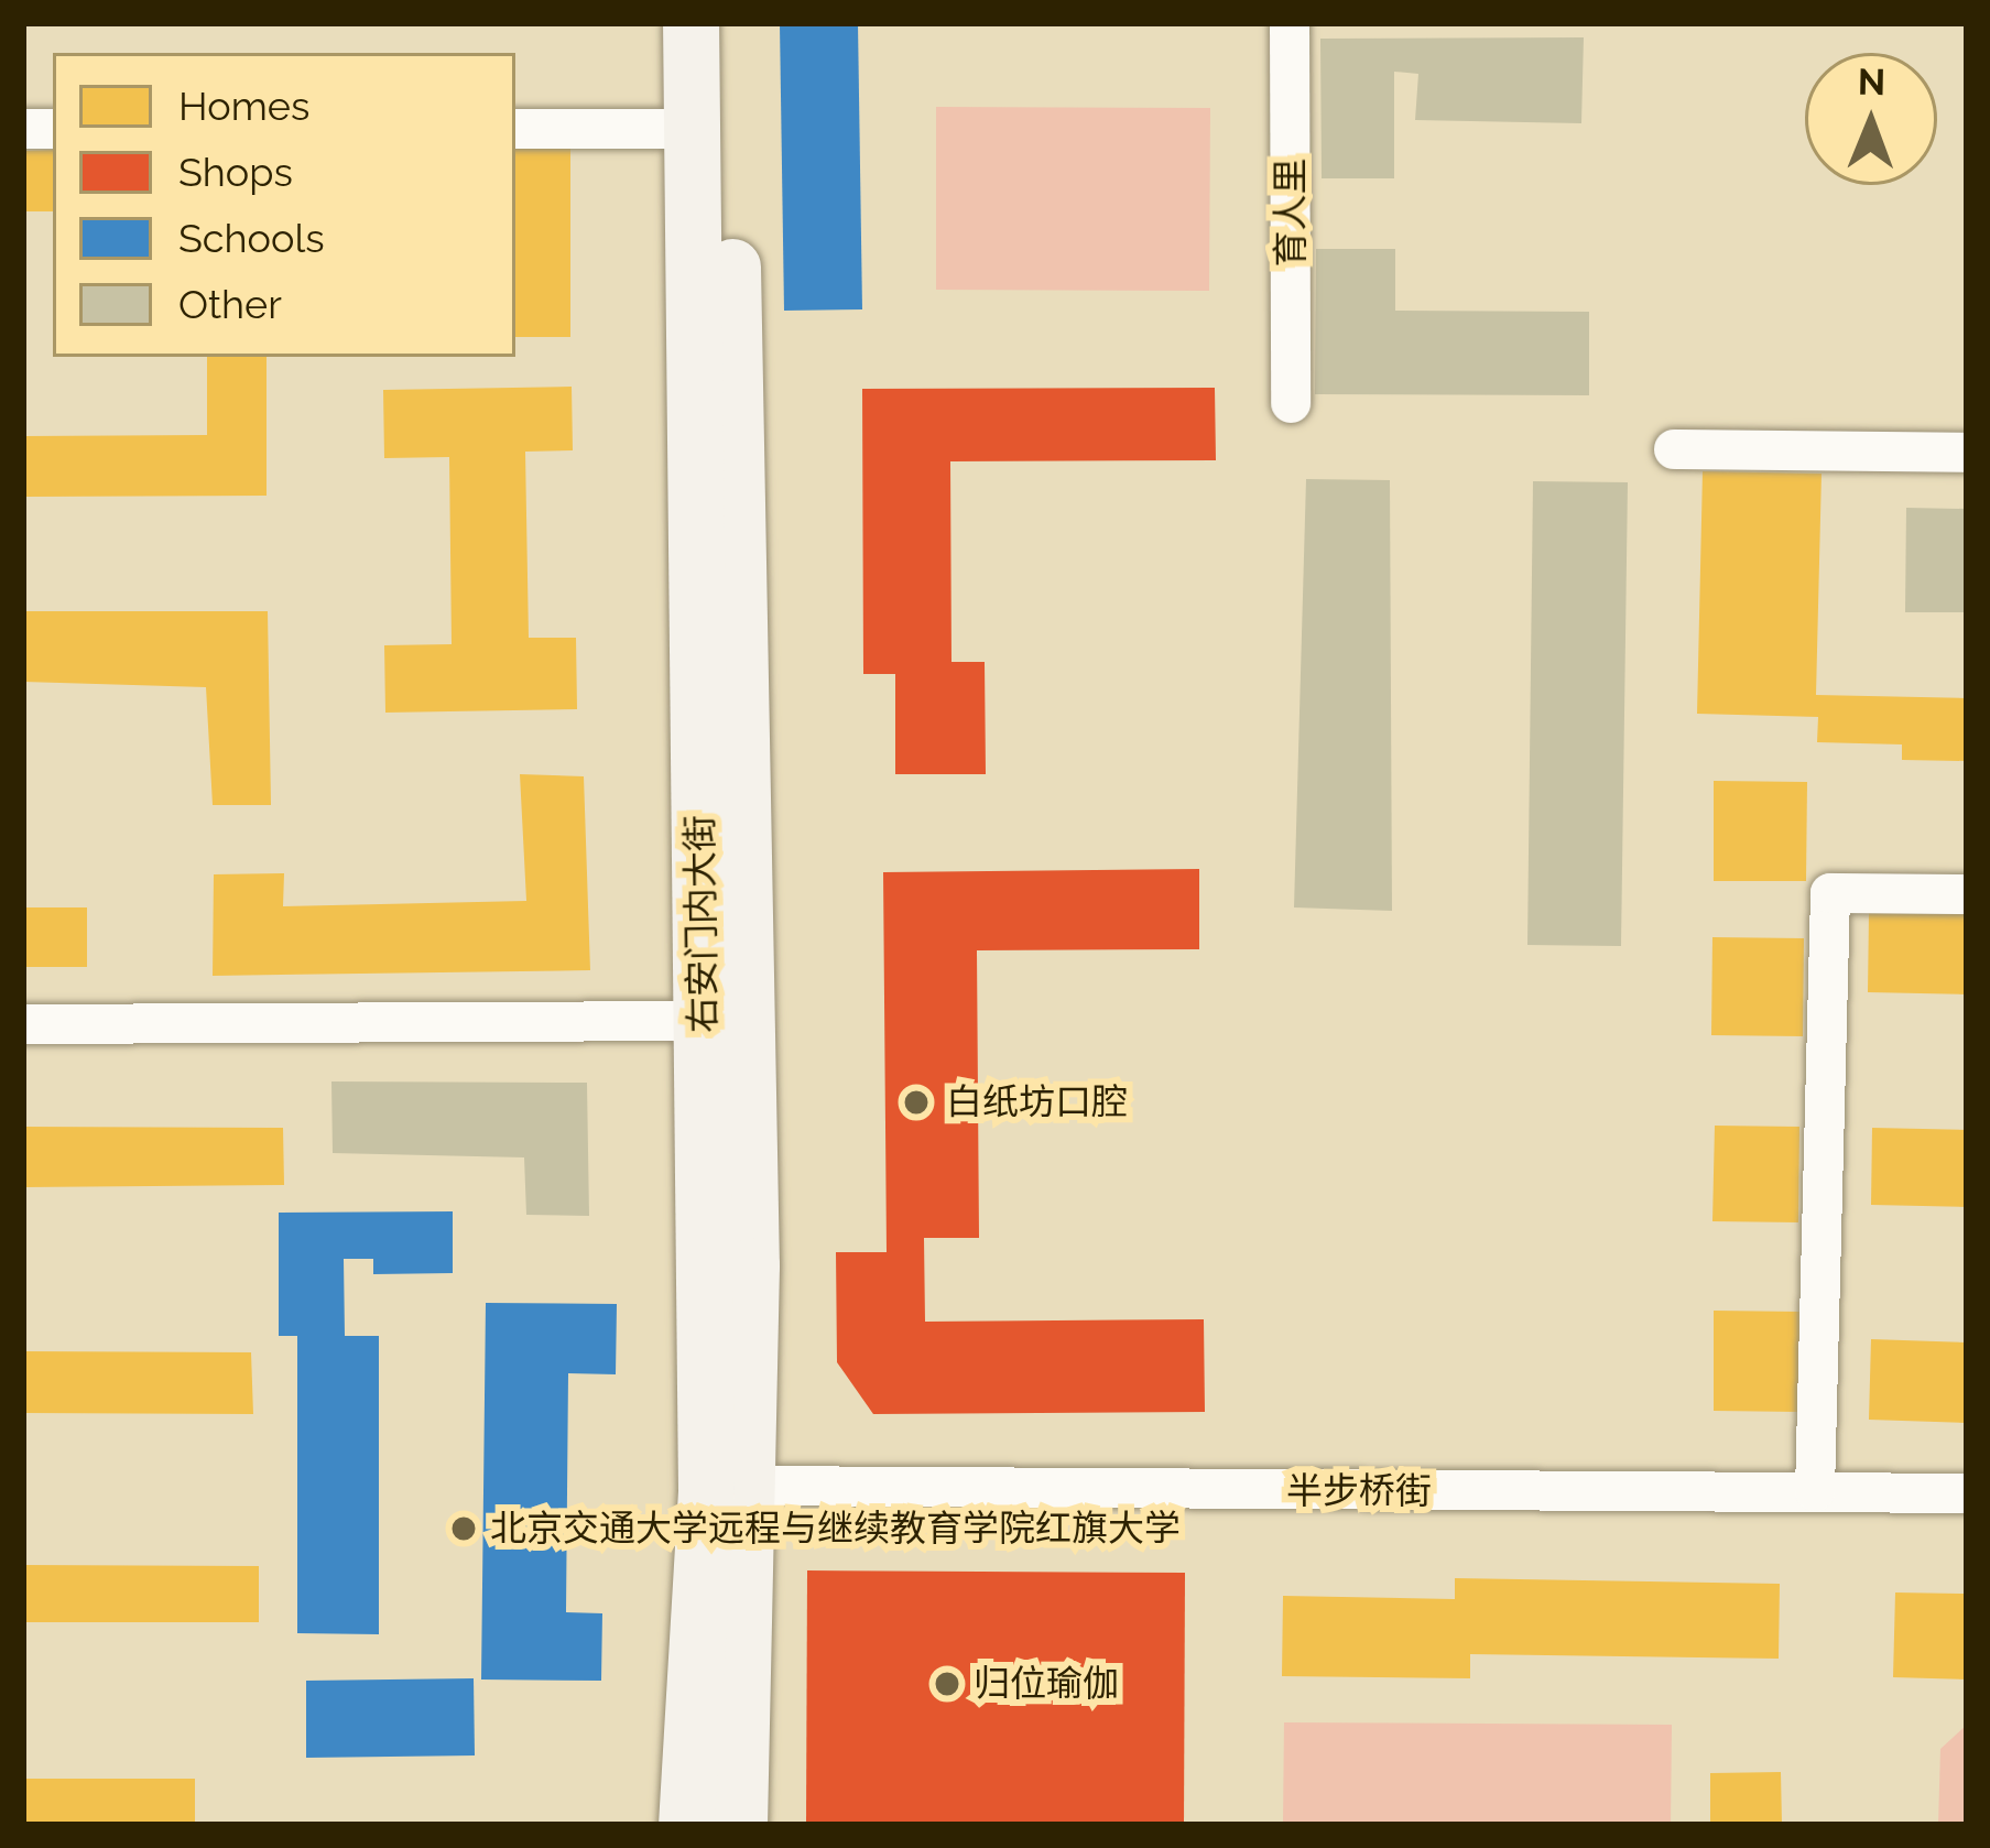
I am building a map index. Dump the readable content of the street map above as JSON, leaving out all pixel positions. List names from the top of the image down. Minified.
{"streets":{"main road":["右安门内大街"],"street":["育人里","半步桥街"]},"crossings":[["右安门内大街","半步桥街"]],"places":["白纸坊口腔","北京交通大学远程与继续教育学院红旗大学","归位瑜伽"],"legend":["Homes","Shops","Schools","Other"],"north":"top"}
